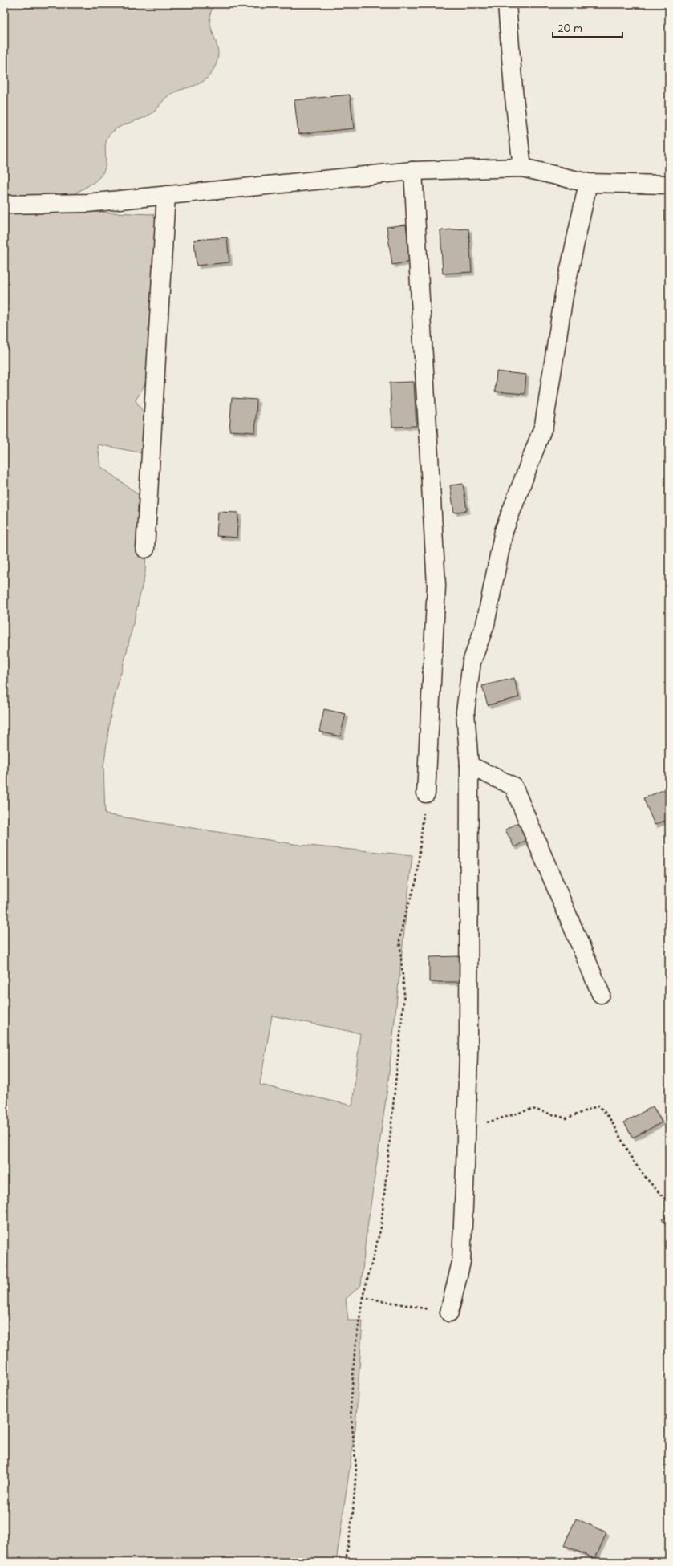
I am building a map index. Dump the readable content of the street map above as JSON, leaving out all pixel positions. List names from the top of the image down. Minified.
{"scale_bar":"20 m"}
